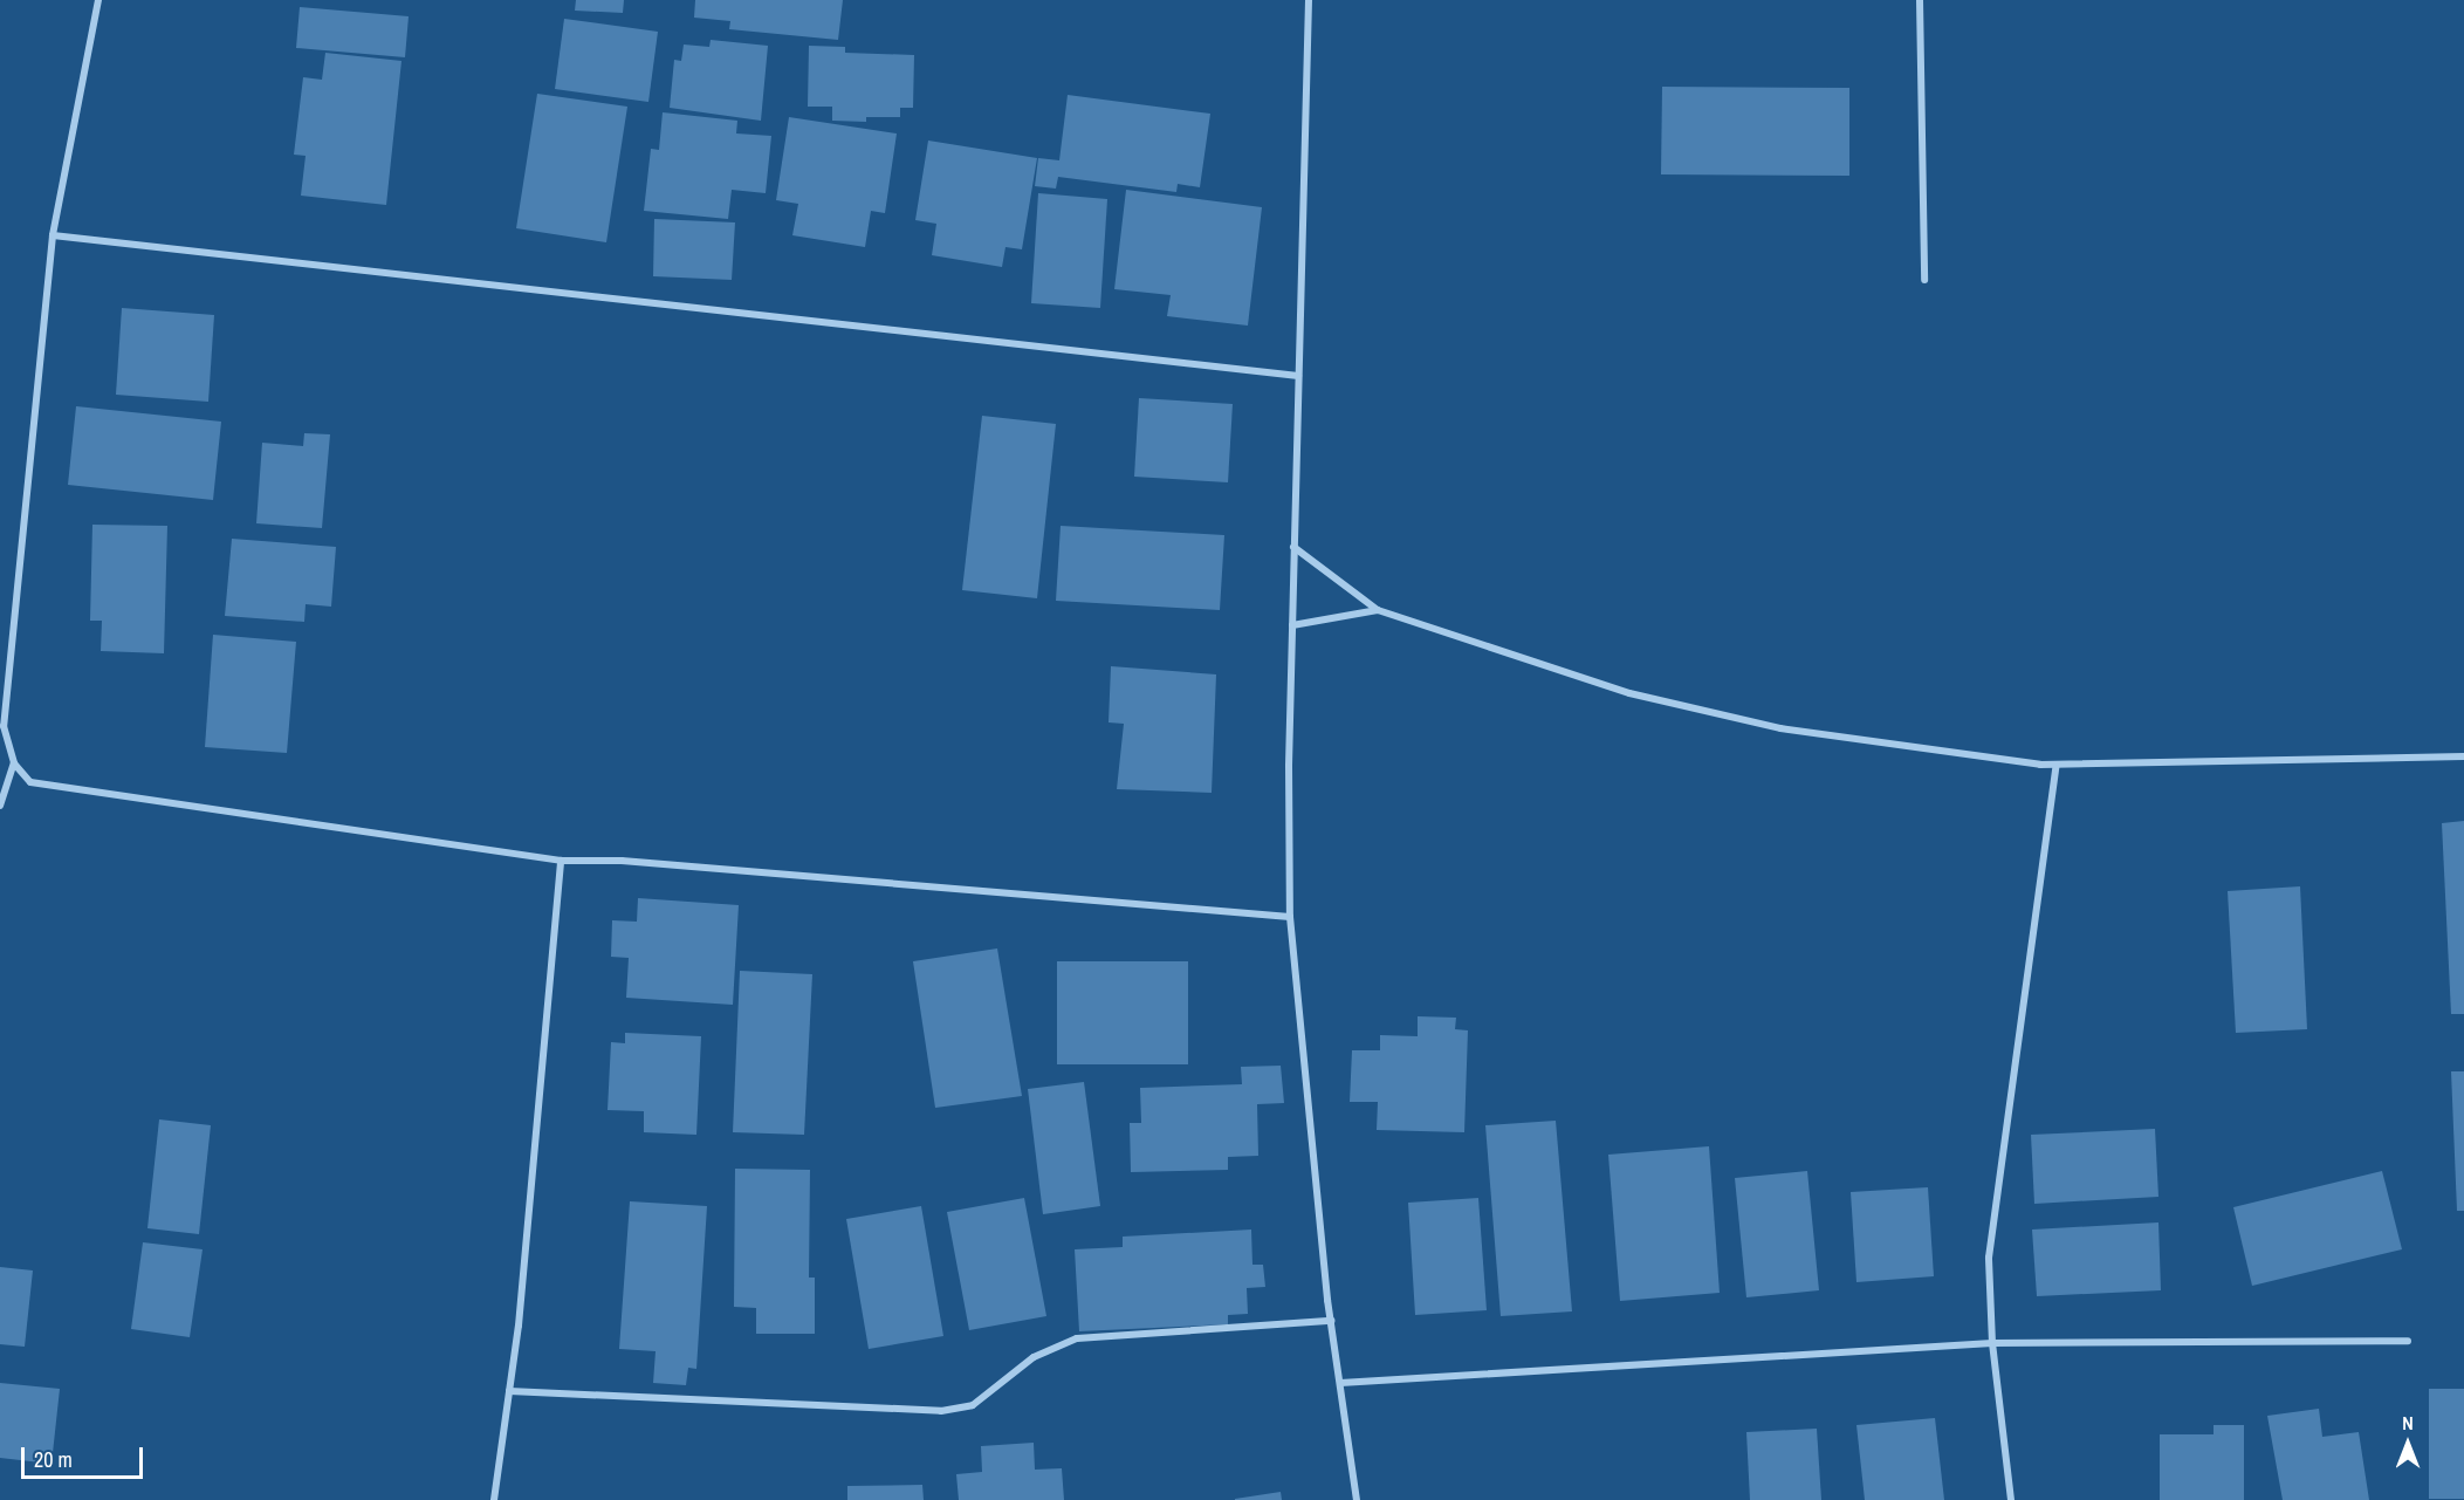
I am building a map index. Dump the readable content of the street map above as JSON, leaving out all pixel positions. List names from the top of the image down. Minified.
{"scale_bar":"20 m","north":"top"}
